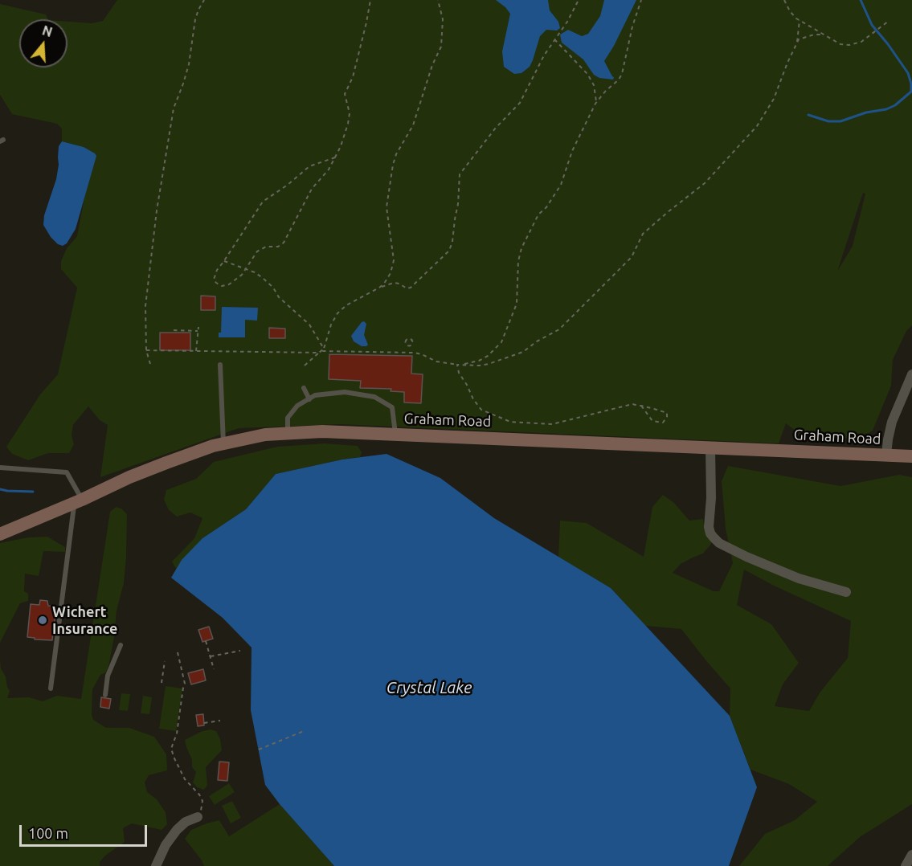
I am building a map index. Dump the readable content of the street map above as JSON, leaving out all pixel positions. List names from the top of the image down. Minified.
{"streets":{"main road":["Graham Road"]},"water":["Crystal Lake"],"places":["Wichert Insurance"],"scale_bar":"100 m","north":"top"}
